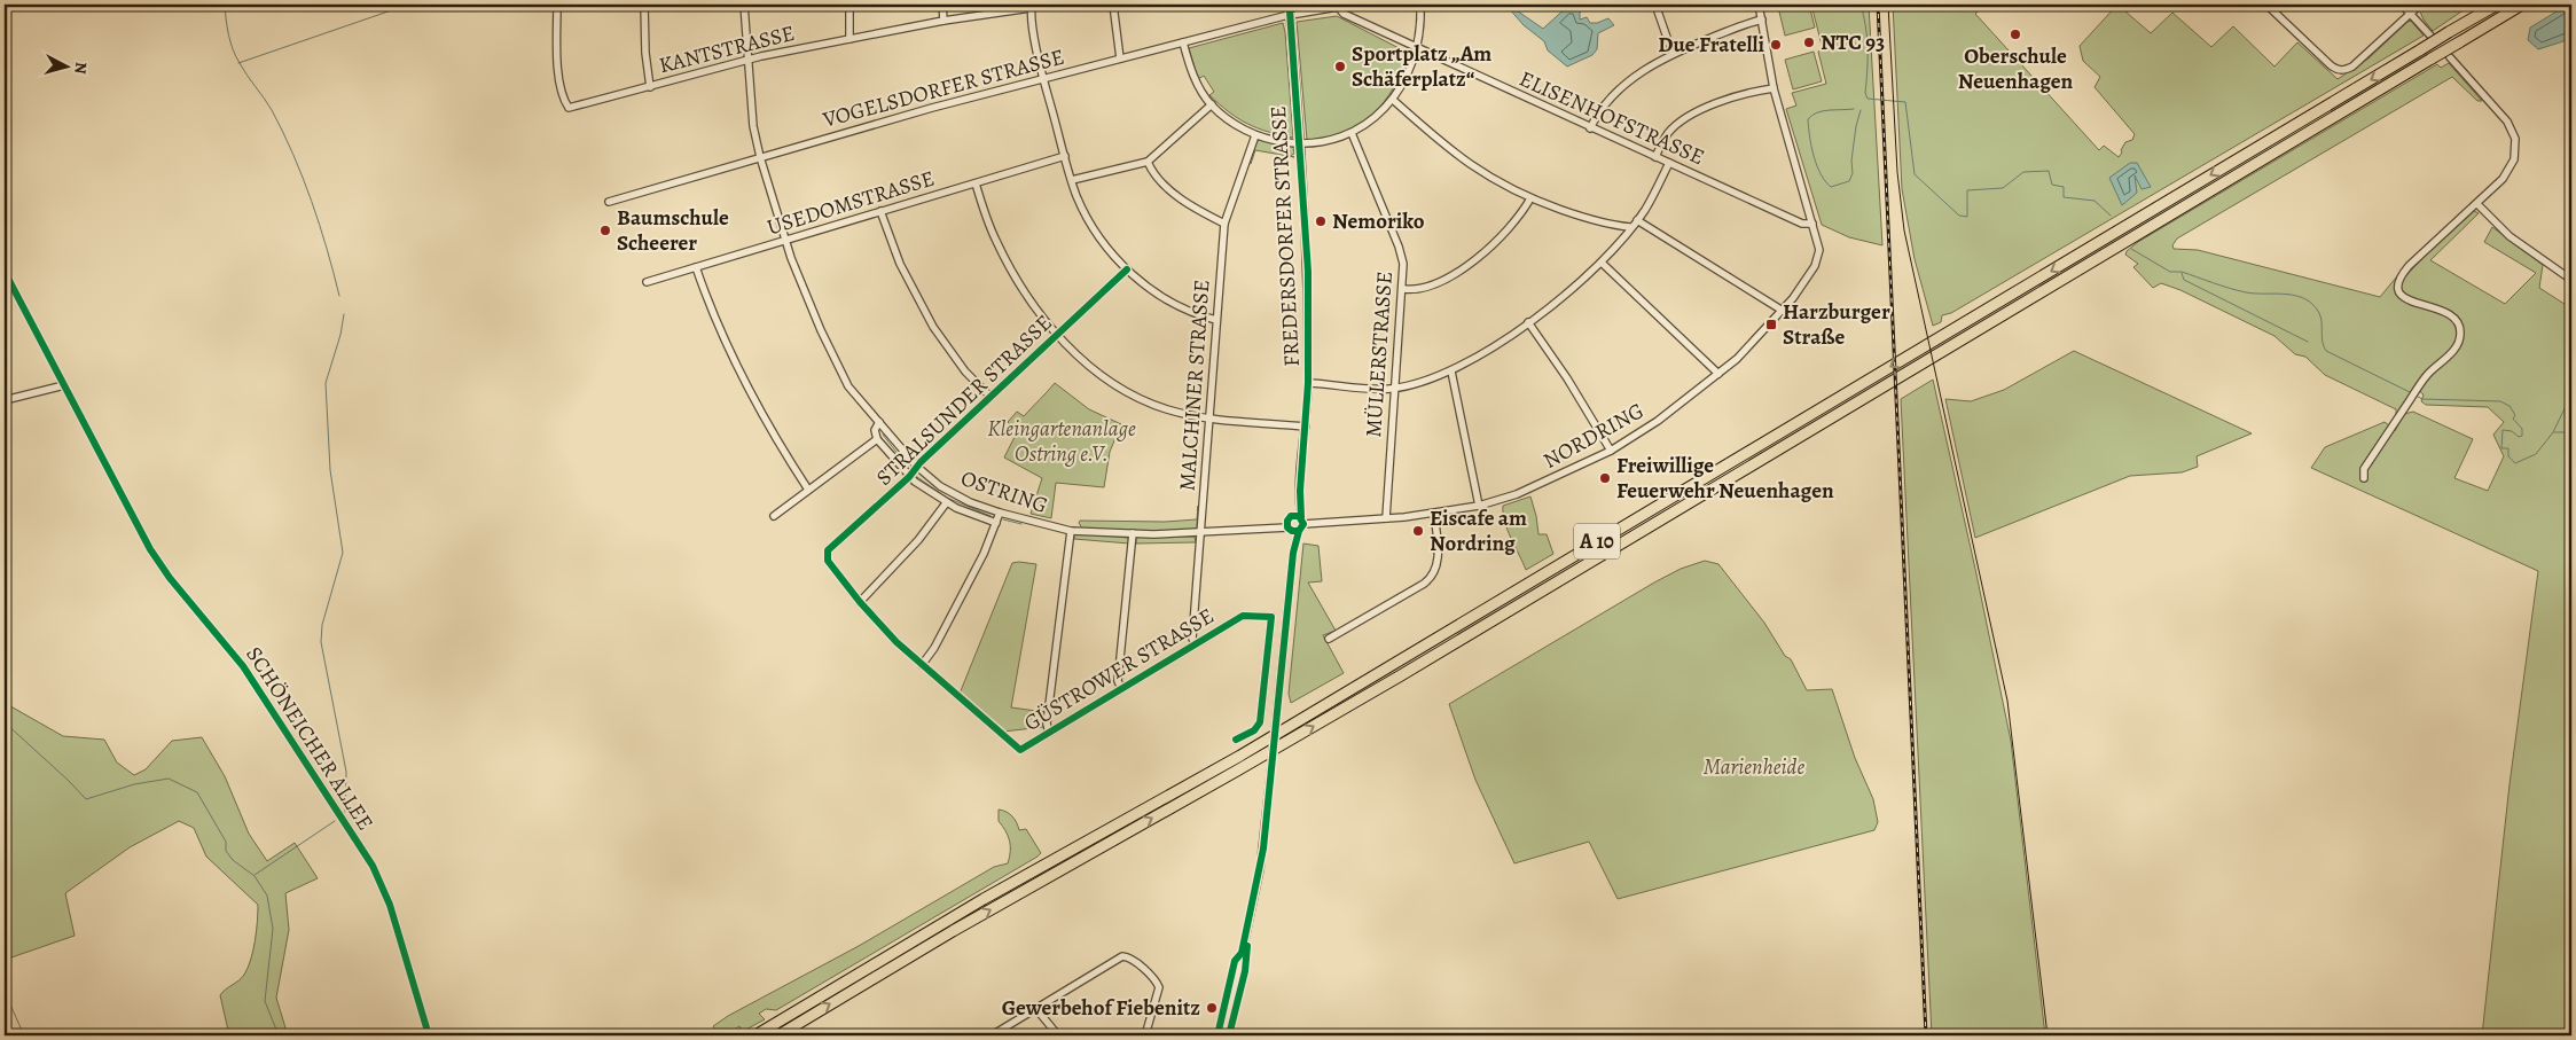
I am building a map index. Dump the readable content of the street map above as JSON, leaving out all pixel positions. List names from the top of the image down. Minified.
{"streets":{"highway":["A 10"],"street":["KANTSTRASSE","VOGELSDORFER STRASSE","ELISENHOFSTRASSE","USEDOMSTRASSE","FREDERSDORFER STRASSE","MÜLLERSTRASSE","MALCHINER STRASSE","STRALSUNDER STRASSE","NORDRING","OSTRING","GÜSTROWER STRASSE","SCHÖNEICHER ALLEE"]},"crossings":[["KANTSTRASSE","OSTRING"],["VOGELSDORFER STRASSE","ELISENHOFSTRASSE"],["VOGELSDORFER STRASSE","FREDERSDORFER STRASSE"],["VOGELSDORFER STRASSE","OSTRING"],["ELISENHOFSTRASSE","NORDRING"],["USEDOMSTRASSE","OSTRING"],["FREDERSDORFER STRASSE","NORDRING"],["FREDERSDORFER STRASSE","OSTRING"],["MÜLLERSTRASSE","NORDRING"],["MALCHINER STRASSE","OSTRING"],["MALCHINER STRASSE","GÜSTROWER STRASSE"],["STRALSUNDER STRASSE","OSTRING"],["STRALSUNDER STRASSE","GÜSTROWER STRASSE"]],"parks":["Kleingartenanlage Ostring e.V.","Marienheide"],"places":{"other":["Oberschule Neuenhagen","NTC 93","Due Fratelli","Sportplatz „Am Schäferplatz“","Nemoriko","Baumschule Scheerer","Freiwillige Feuerwehr Neuenhagen","Eiscafe am Nordring","Gewerbehof Fiebenitz"],"transit":["Harzburger Straße"]},"north":"right"}
